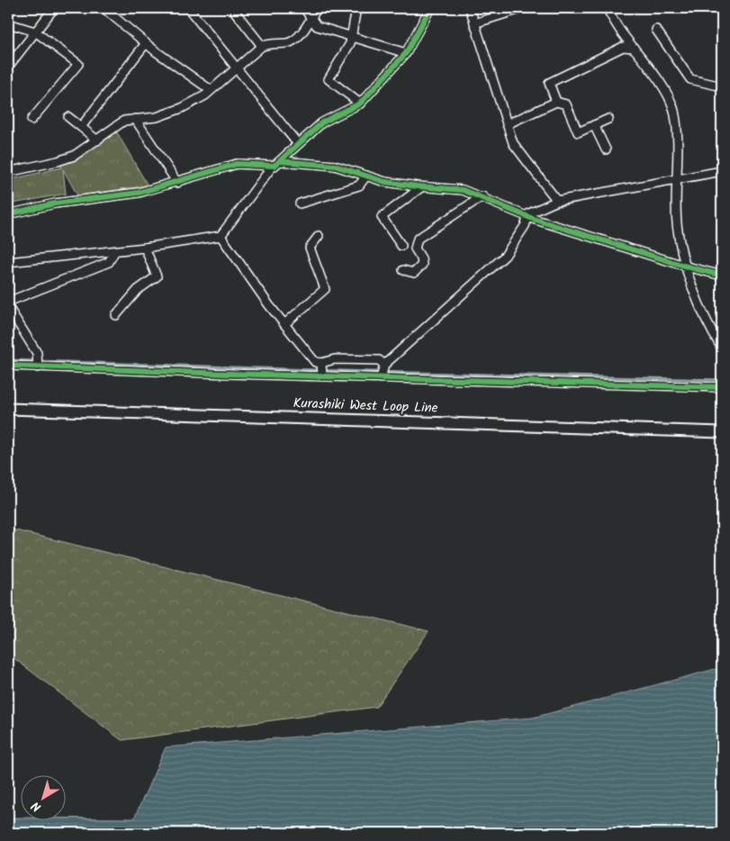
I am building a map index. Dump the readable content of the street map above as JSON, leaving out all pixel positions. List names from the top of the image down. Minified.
{"streets":{"main road":["Kurashiki West Loop Line"]},"north":"bottom left"}
